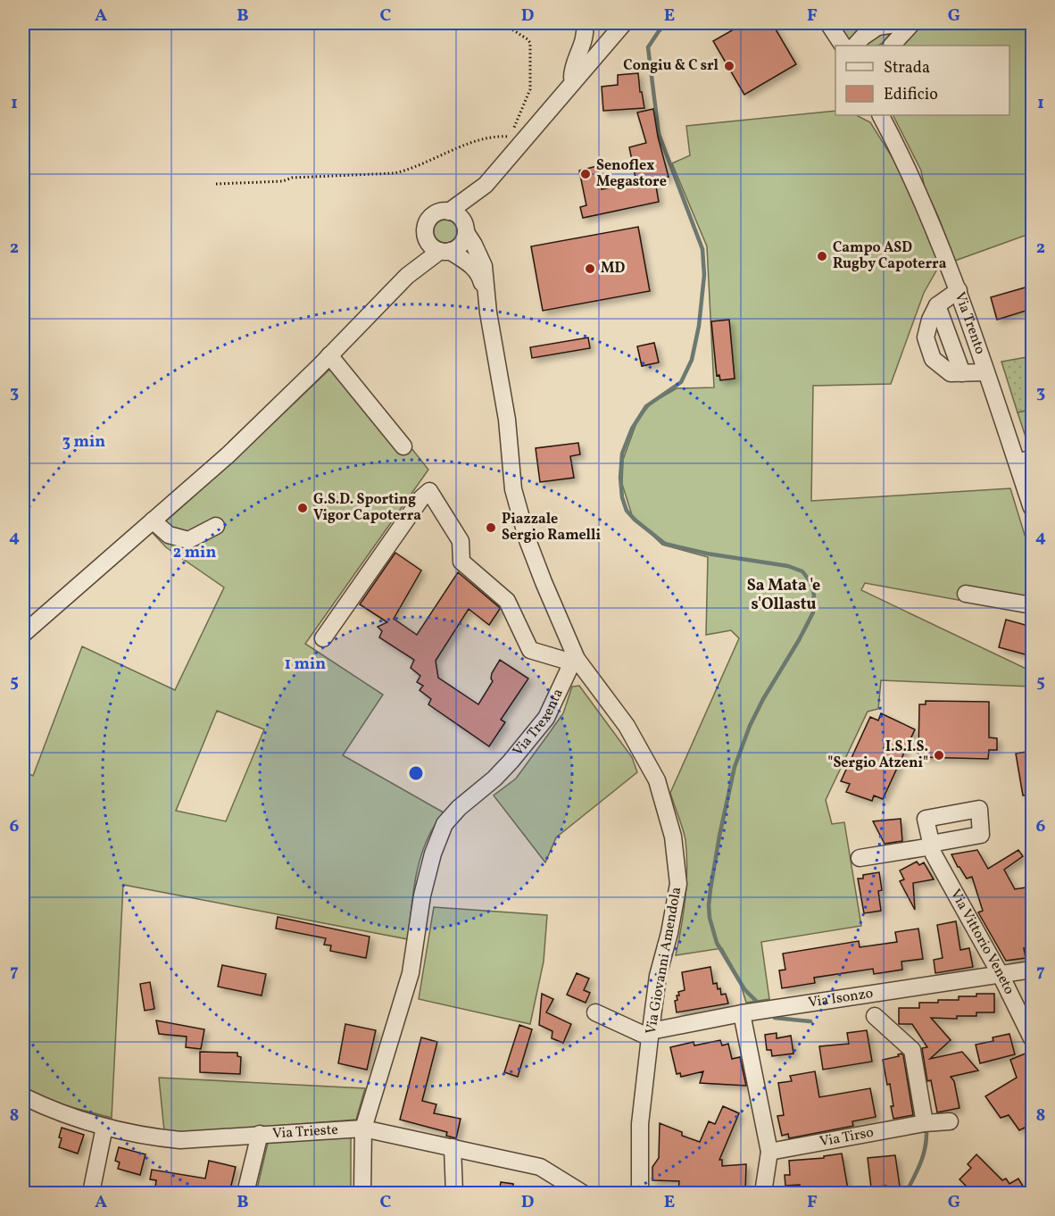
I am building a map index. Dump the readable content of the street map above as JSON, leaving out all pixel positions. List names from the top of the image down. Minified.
{"streets":{"street":["Via Trento","Via Trexenta","Via Vittorio Veneto","Via Giovanni Amendola","Via Isonzo","Via Trieste","Via Tirso"]},"crossings":[["Via Trexenta","Via Giovanni Amendola"],["Via Trexenta","Via Trieste"],["Via Vittorio Veneto","Via Isonzo"],["Via Giovanni Amendola","Via Isonzo"]],"districts":["Sa Mata 'e s'Ollastu"],"places":["Congiu & C srl","Senoflex Megastore","Campo ASD Rugby Capoterra","MD","G.S.D. Sporting Vigor Capoterra","Piazzale Sergio Ramelli","I.S.I.S. \"Sergio Atzeni\""],"legend":["Strada","Edificio"],"grid":{"columns":["A","B","C","D","E","F","G"],"rows":["1","2","3","4","5","6","7","8"]},"rings":["3 min","2 min","1 min"]}
